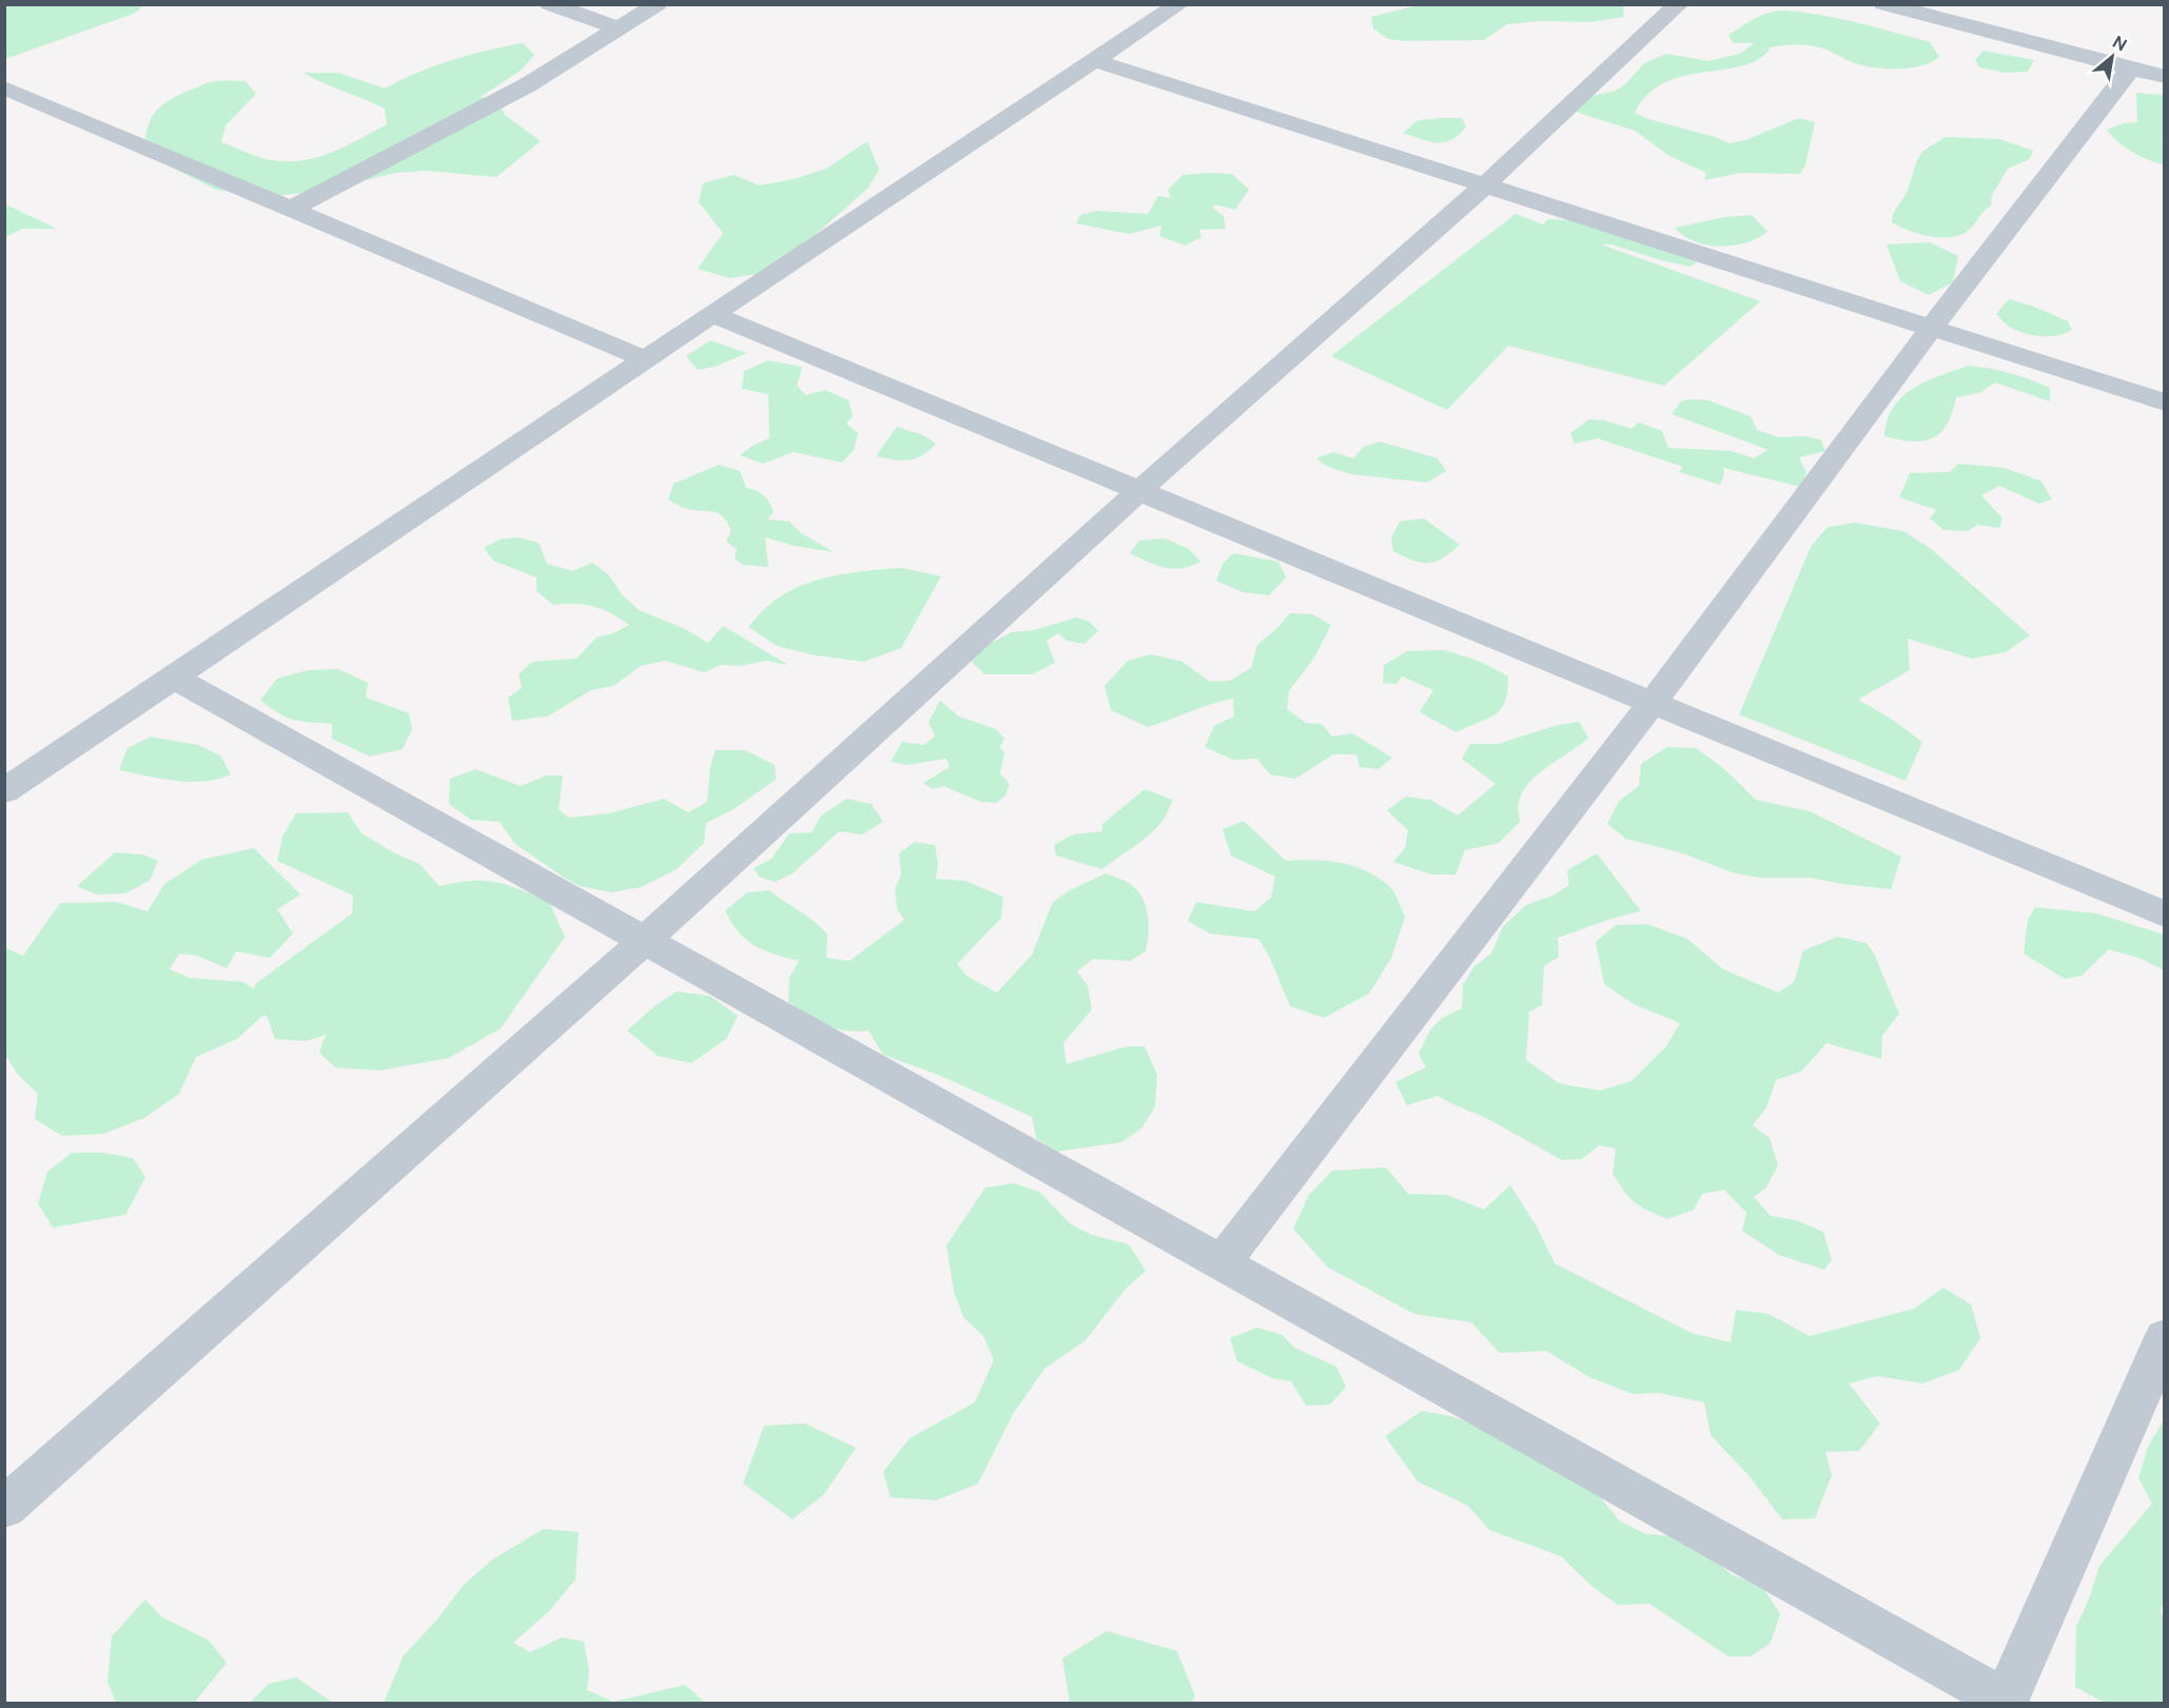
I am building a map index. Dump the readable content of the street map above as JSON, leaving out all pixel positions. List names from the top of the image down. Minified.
{"north":"top right"}
